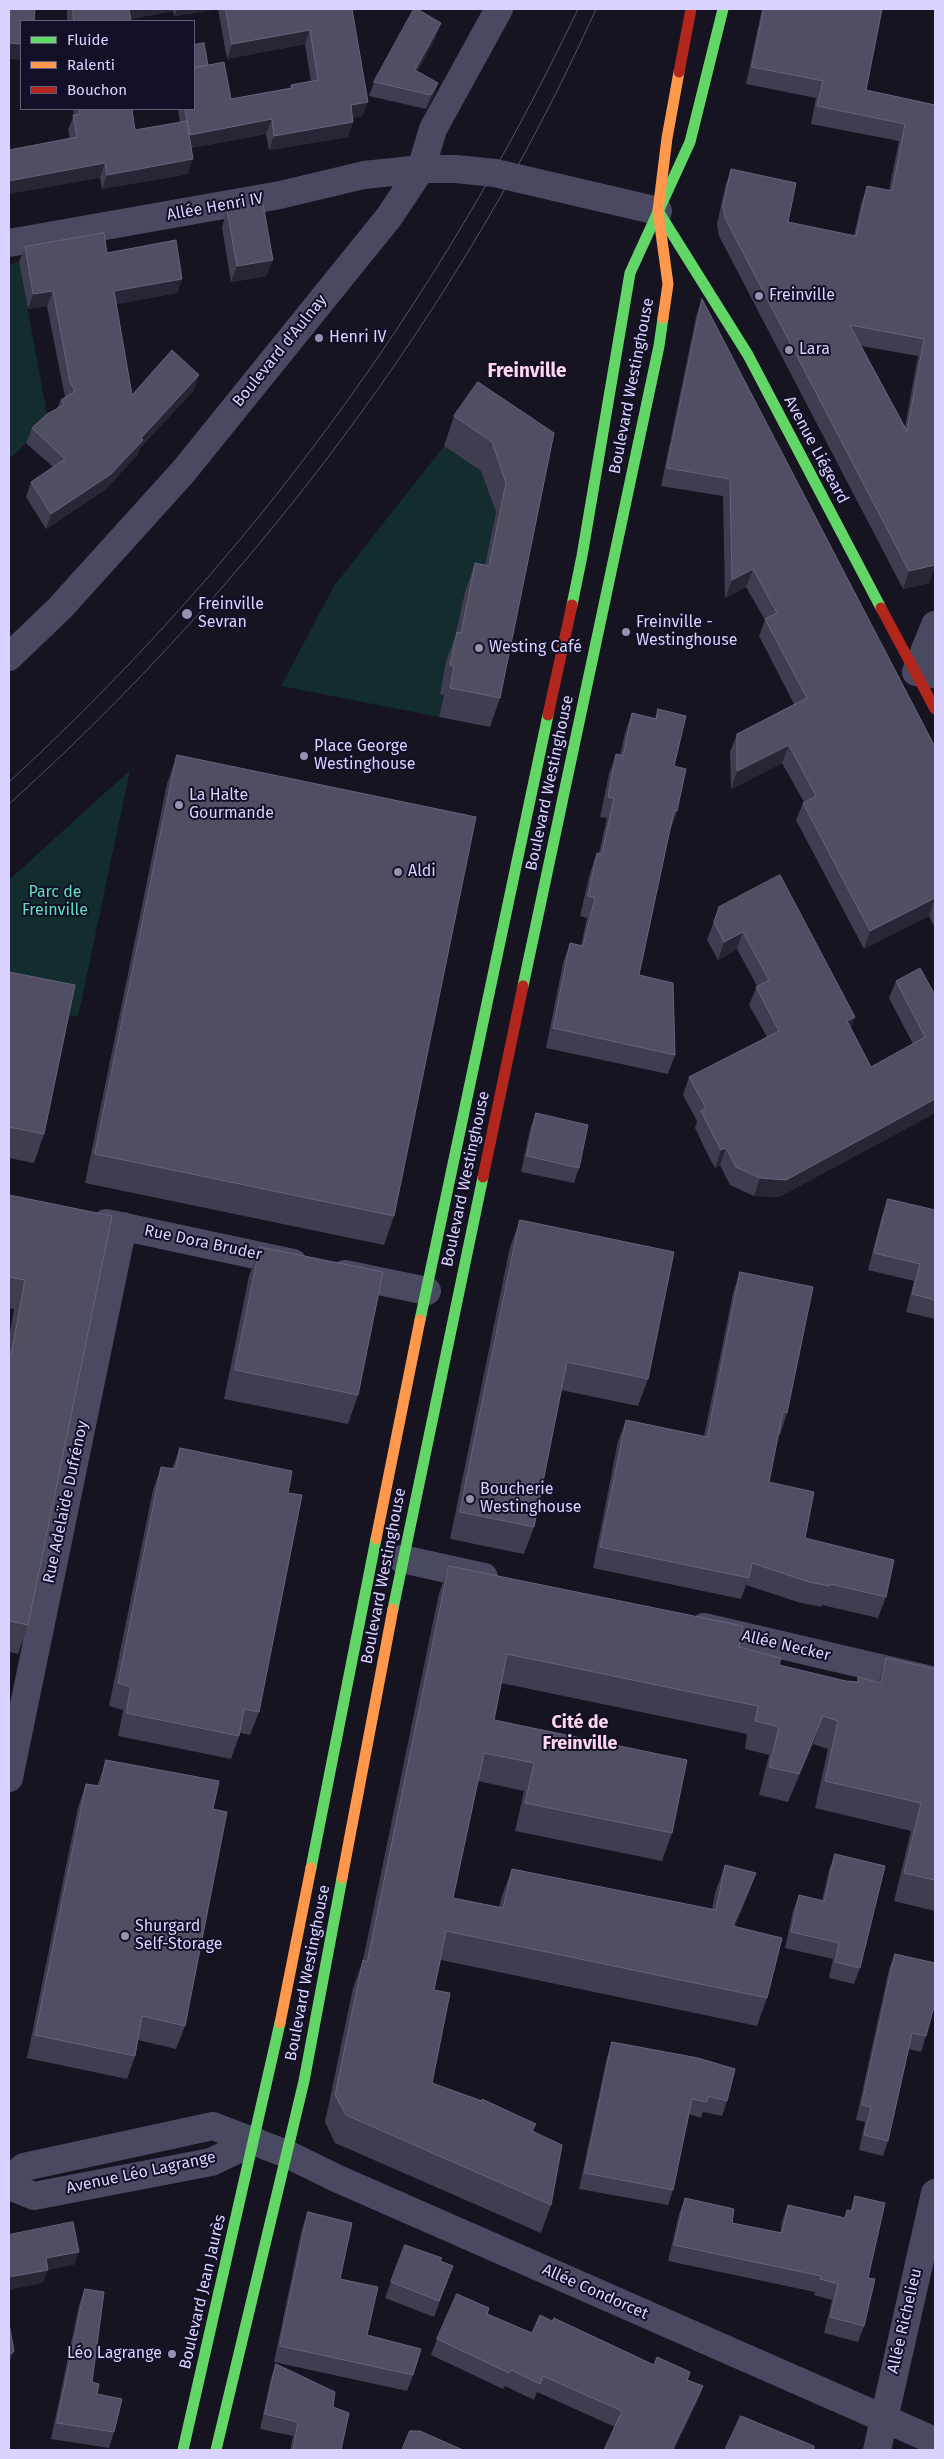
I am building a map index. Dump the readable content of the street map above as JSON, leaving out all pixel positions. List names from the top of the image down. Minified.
{"streets":{"main road":["Boulevard Westinghouse","Avenue Liégeard","Boulevard Jean Jaurès"],"street":["Allée Henri IV","Boulevard d'Aulnay","Rue Dora Bruder","Rue Adelaïde Dufrénoy","Allée Necker","Avenue Léo Lagrange","Allée Condorcet","Allée Richelieu"]},"crossings":[["Allée Henri IV","Boulevard d'Aulnay"],["Allée Henri IV","Boulevard Westinghouse"],["Allée Henri IV","Avenue Liégeard"],["Boulevard Westinghouse","Avenue Liégeard"],["Boulevard Westinghouse","Rue Dora Bruder"],["Boulevard Westinghouse","Avenue Léo Lagrange"],["Boulevard Westinghouse","Boulevard Jean Jaurès"],["Boulevard Westinghouse","Allée Condorcet"],["Rue Dora Bruder","Rue Adelaïde Dufrénoy"],["Avenue Léo Lagrange","Boulevard Jean Jaurès"],["Avenue Léo Lagrange","Allée Condorcet"],["Boulevard Jean Jaurès","Allée Condorcet"],["Allée Condorcet","Allée Richelieu"]],"districts":["Freinville","Cité de Freinville"],"parks":["Parc de Freinville"],"places":["Freinville","Henri IV","Lara","Freinville Sevran","Freinville - Westinghouse","Westing Café","Place George Westinghouse","La Halte Gourmande","Aldi","Boucherie Westinghouse","Shurgard Self-Storage","Léo Lagrange"],"legend":["Fluide","Ralenti","Bouchon"]}
